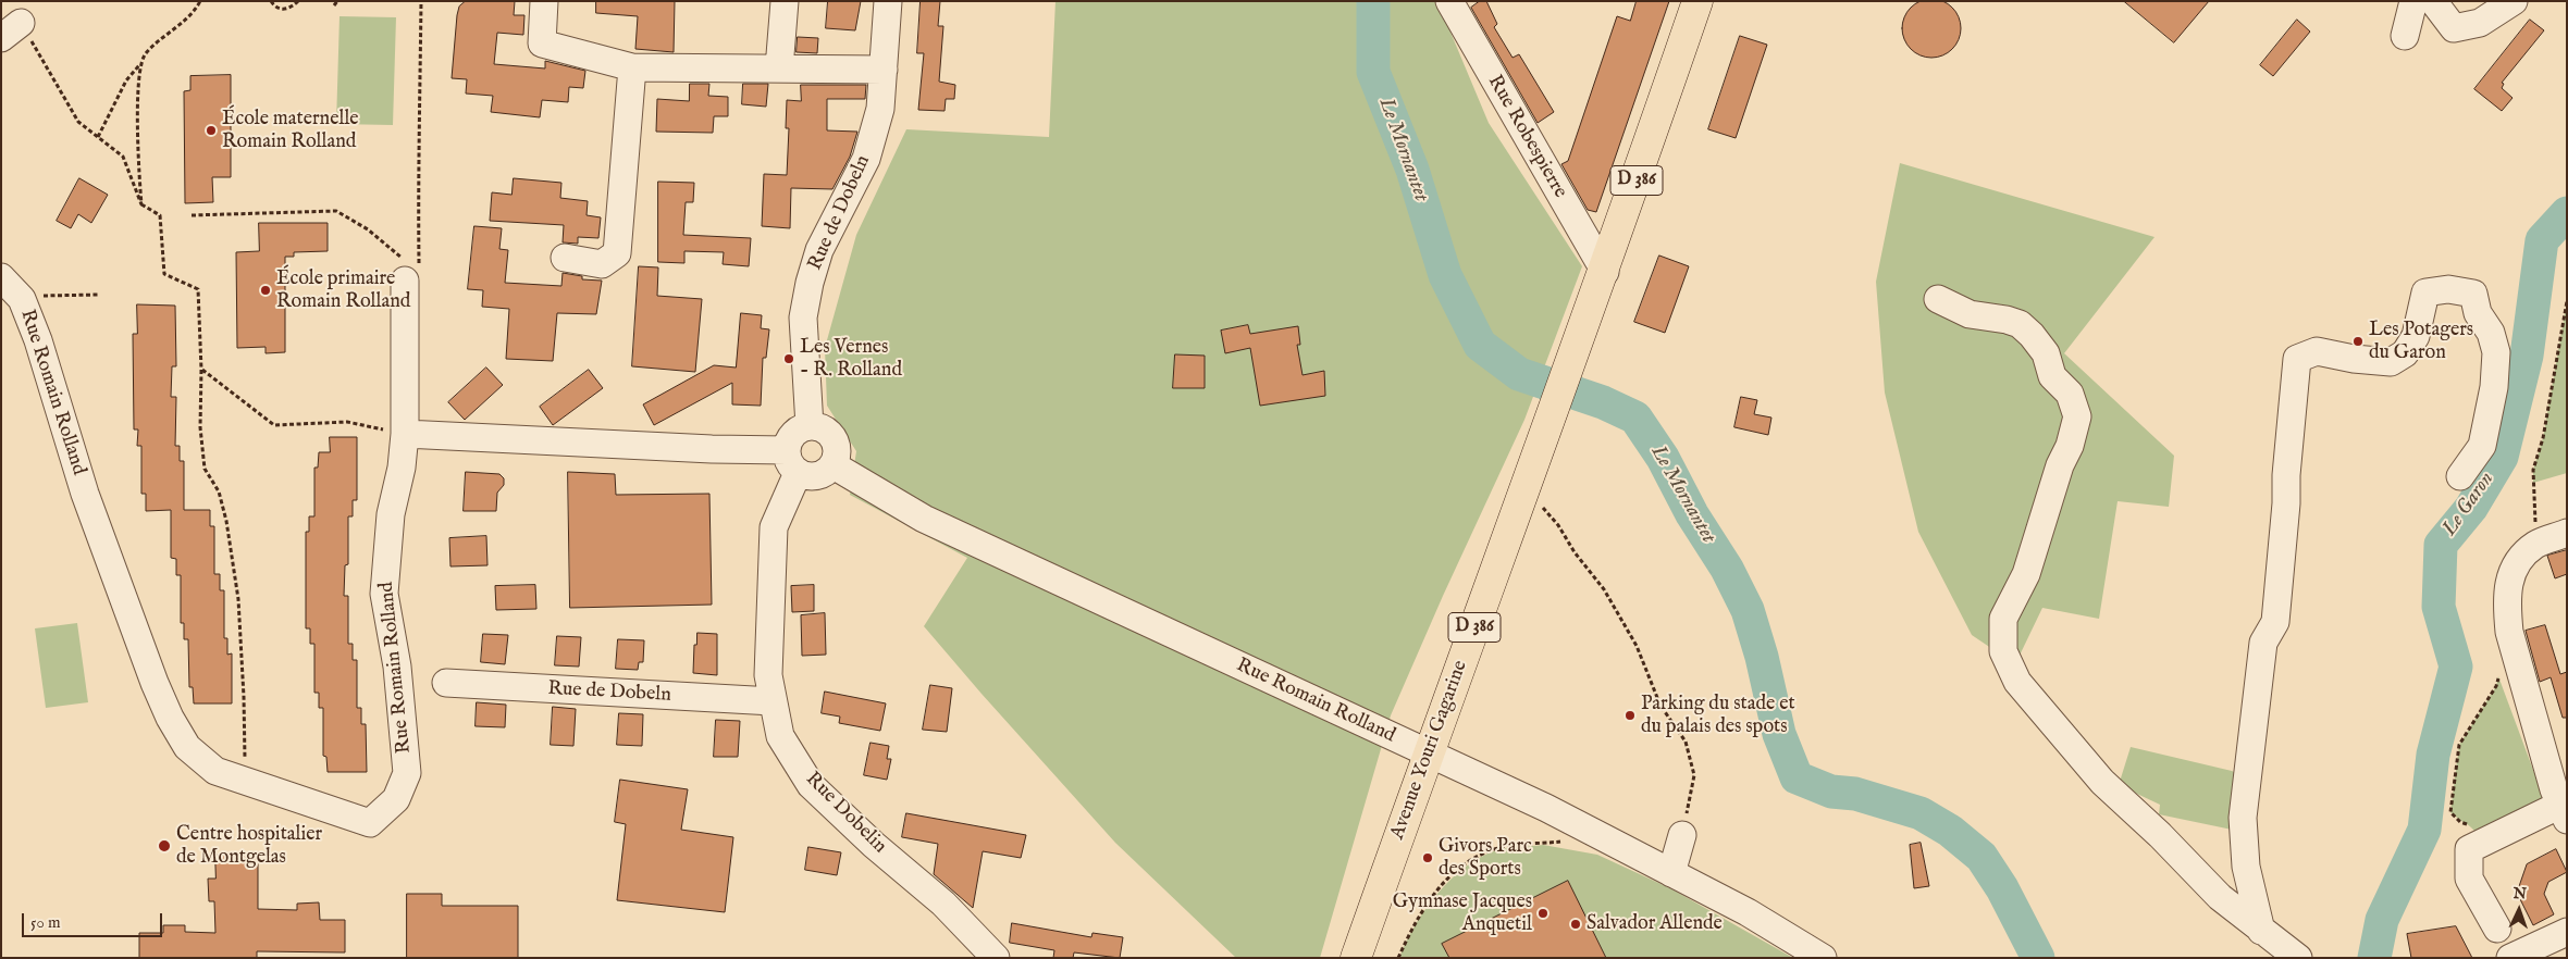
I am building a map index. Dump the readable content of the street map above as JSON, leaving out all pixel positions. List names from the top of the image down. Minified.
{"streets":{"main road":["D 386","Avenue Youri Gagarine"],"street":["Rue Robespierre","Rue de Dobeln","Rue Romain Rolland","Rue Dobelin"]},"crossings":[["Rue Robespierre","D 386"],["Rue Robespierre","Avenue Youri Gagarine"],["D 386","Avenue Youri Gagarine"],["Rue de Dobeln","Rue Romain Rolland"],["Rue de Dobeln","Rue Dobelin"],["Rue Romain Rolland","Avenue Youri Gagarine"],["Rue Romain Rolland","Rue Dobelin"]],"water":["Le Mornantet","Le Garon"],"places":["École maternelle Romain Rolland","École primaire Romain Rolland","Les Potagers du Garon","Les Vernes - R. Rolland","Parking du stade et du palais des spots","Centre hospitalier de Montgelas","Givors Parc des Sports","Gymnase Jacques Anquetil","Salvador Allende"],"scale_bar":"50 m","north":"top"}
